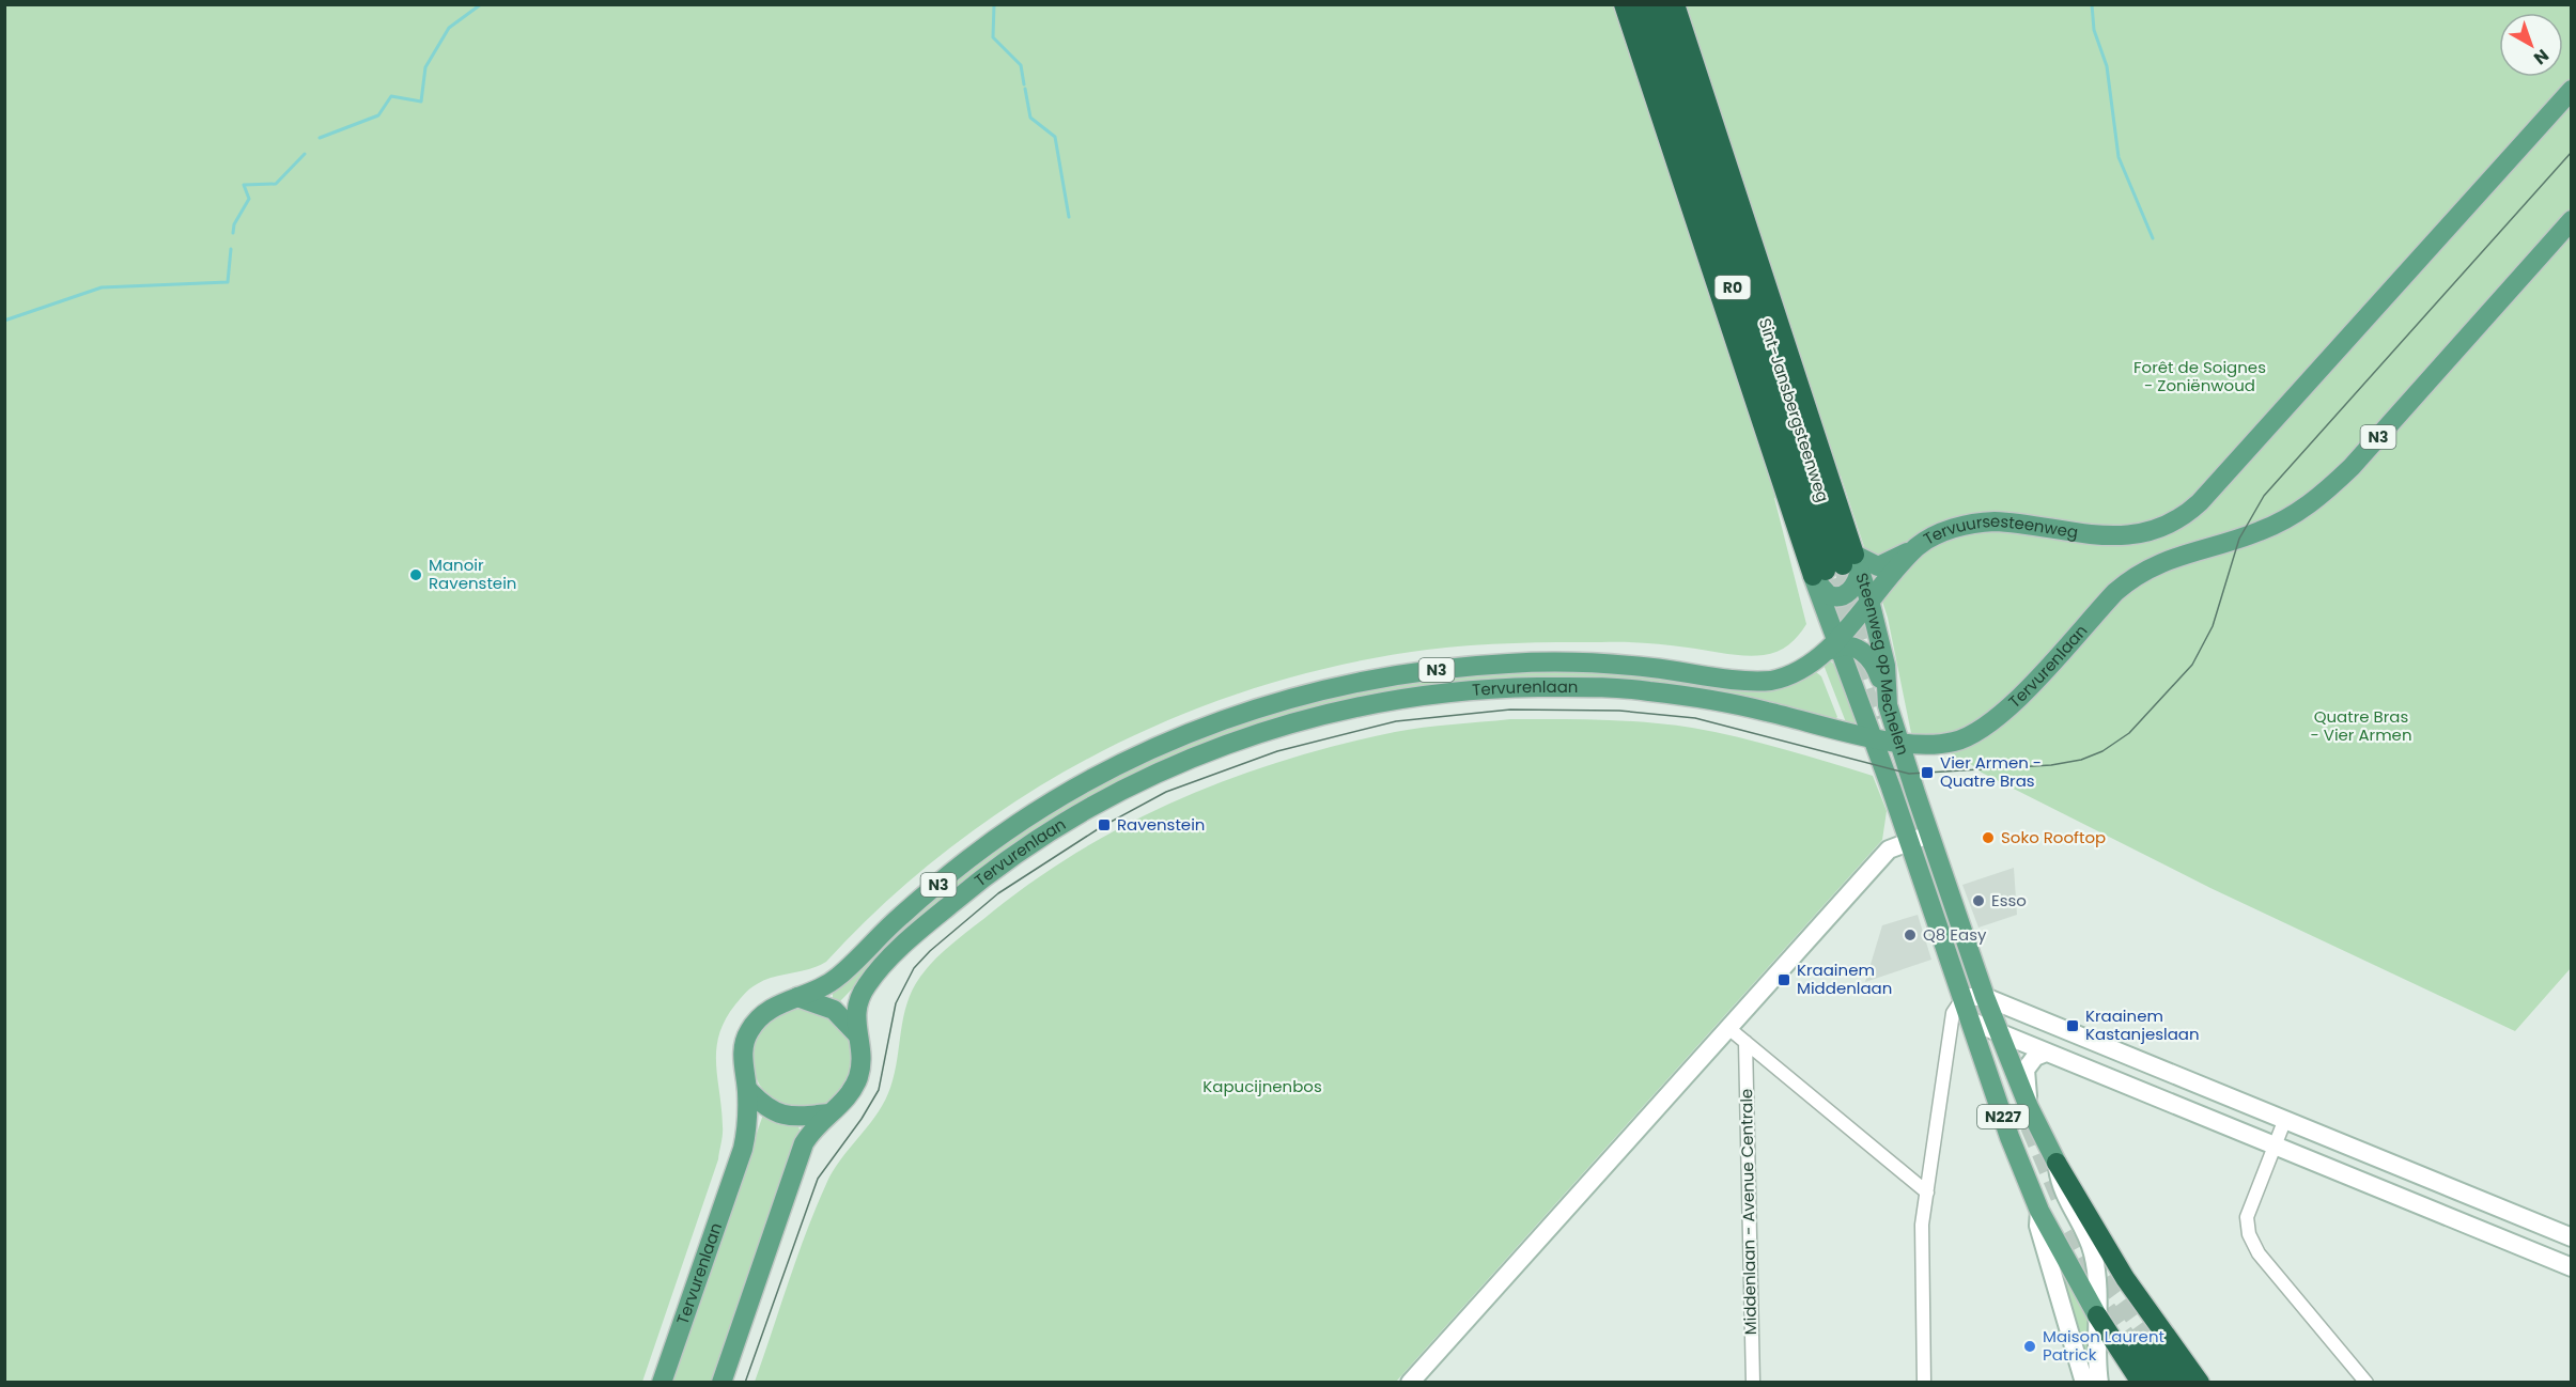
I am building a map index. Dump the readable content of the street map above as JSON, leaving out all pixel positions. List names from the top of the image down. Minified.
{"streets":{"highway":["R0","Sint-Jansbergsteenweg"],"main road":["N3","Tervuursesteenweg","Steenweg op Mechelen","Tervurenlaan","N227"],"street":["Middenlaan - Avenue Centrale"]},"crossings":[["Sint-Jansbergsteenweg","Steenweg op Mechelen"],["Tervuursesteenweg","Steenweg op Mechelen"],["Tervuursesteenweg","Tervurenlaan"],["Tervuursesteenweg","N227"],["Steenweg op Mechelen","Tervurenlaan"],["Steenweg op Mechelen","N227"],["Tervurenlaan","N227"]],"parks":["Forêt de Soignes - Zoniënwoud","Quatre Bras - Vier Armen","Kapucijnenbos"],"places":{"other":["Manoir Ravenstein","Soko Rooftop","Esso","Q8 Easy","Maison Laurent Patrick"],"transit":["Vier Armen - Quatre Bras","Ravenstein","Kraainem Middenlaan","Kraainem Kastanjeslaan"]},"north":"bottom right"}
